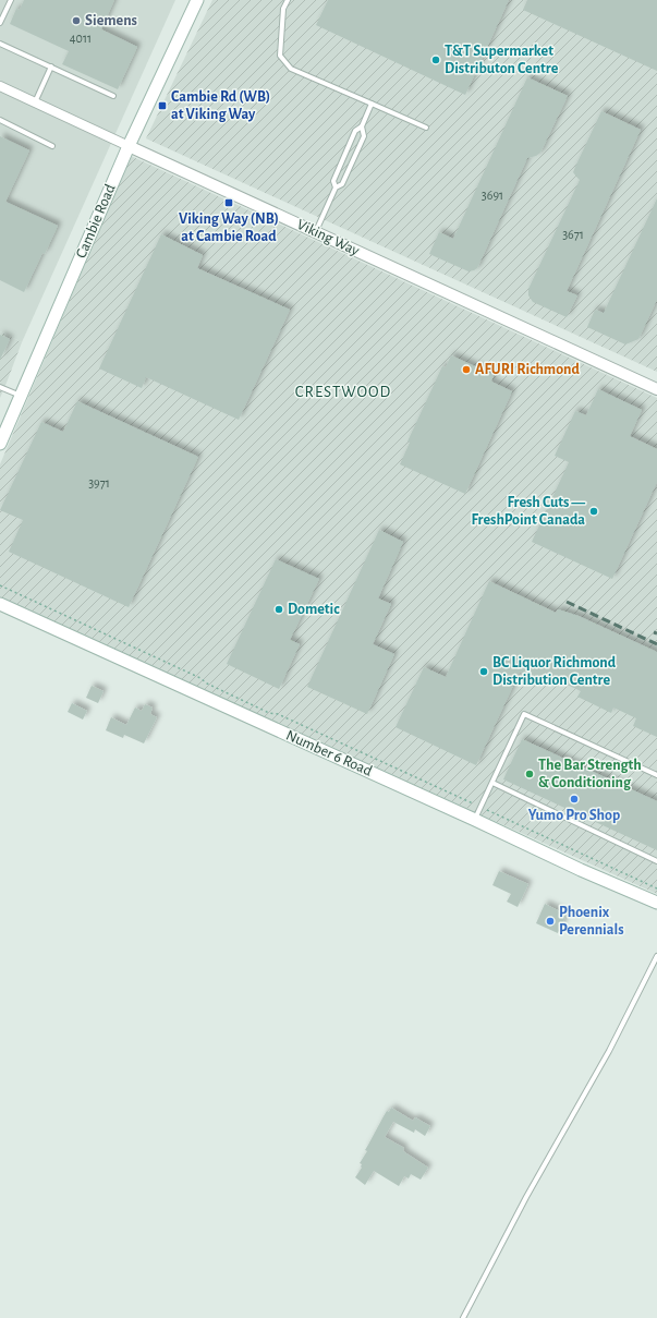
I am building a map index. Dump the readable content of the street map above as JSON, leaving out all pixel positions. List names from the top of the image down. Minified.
{"streets":{"main road":["Cambie Road","Number 6 Road"],"street":["Viking Way"]},"crossings":[["Cambie Road","Viking Way"]],"districts":["CRESTWOOD"],"places":{"other":["Siemens","T&T Supermarket Distributon Centre","AFURI Richmond","Fresh Cuts — FreshPoint Canada","Dometic","BC Liquor Richmond Distribution Centre","The Bar Strength & Conditioning","Yumo Pro Shop","Phoenix Perennials"],"transit":["Cambie Rd (WB) at Viking Way","Viking Way (NB) at Cambie Road"]},"house_numbers":["4011","3691","3671","3971"]}
